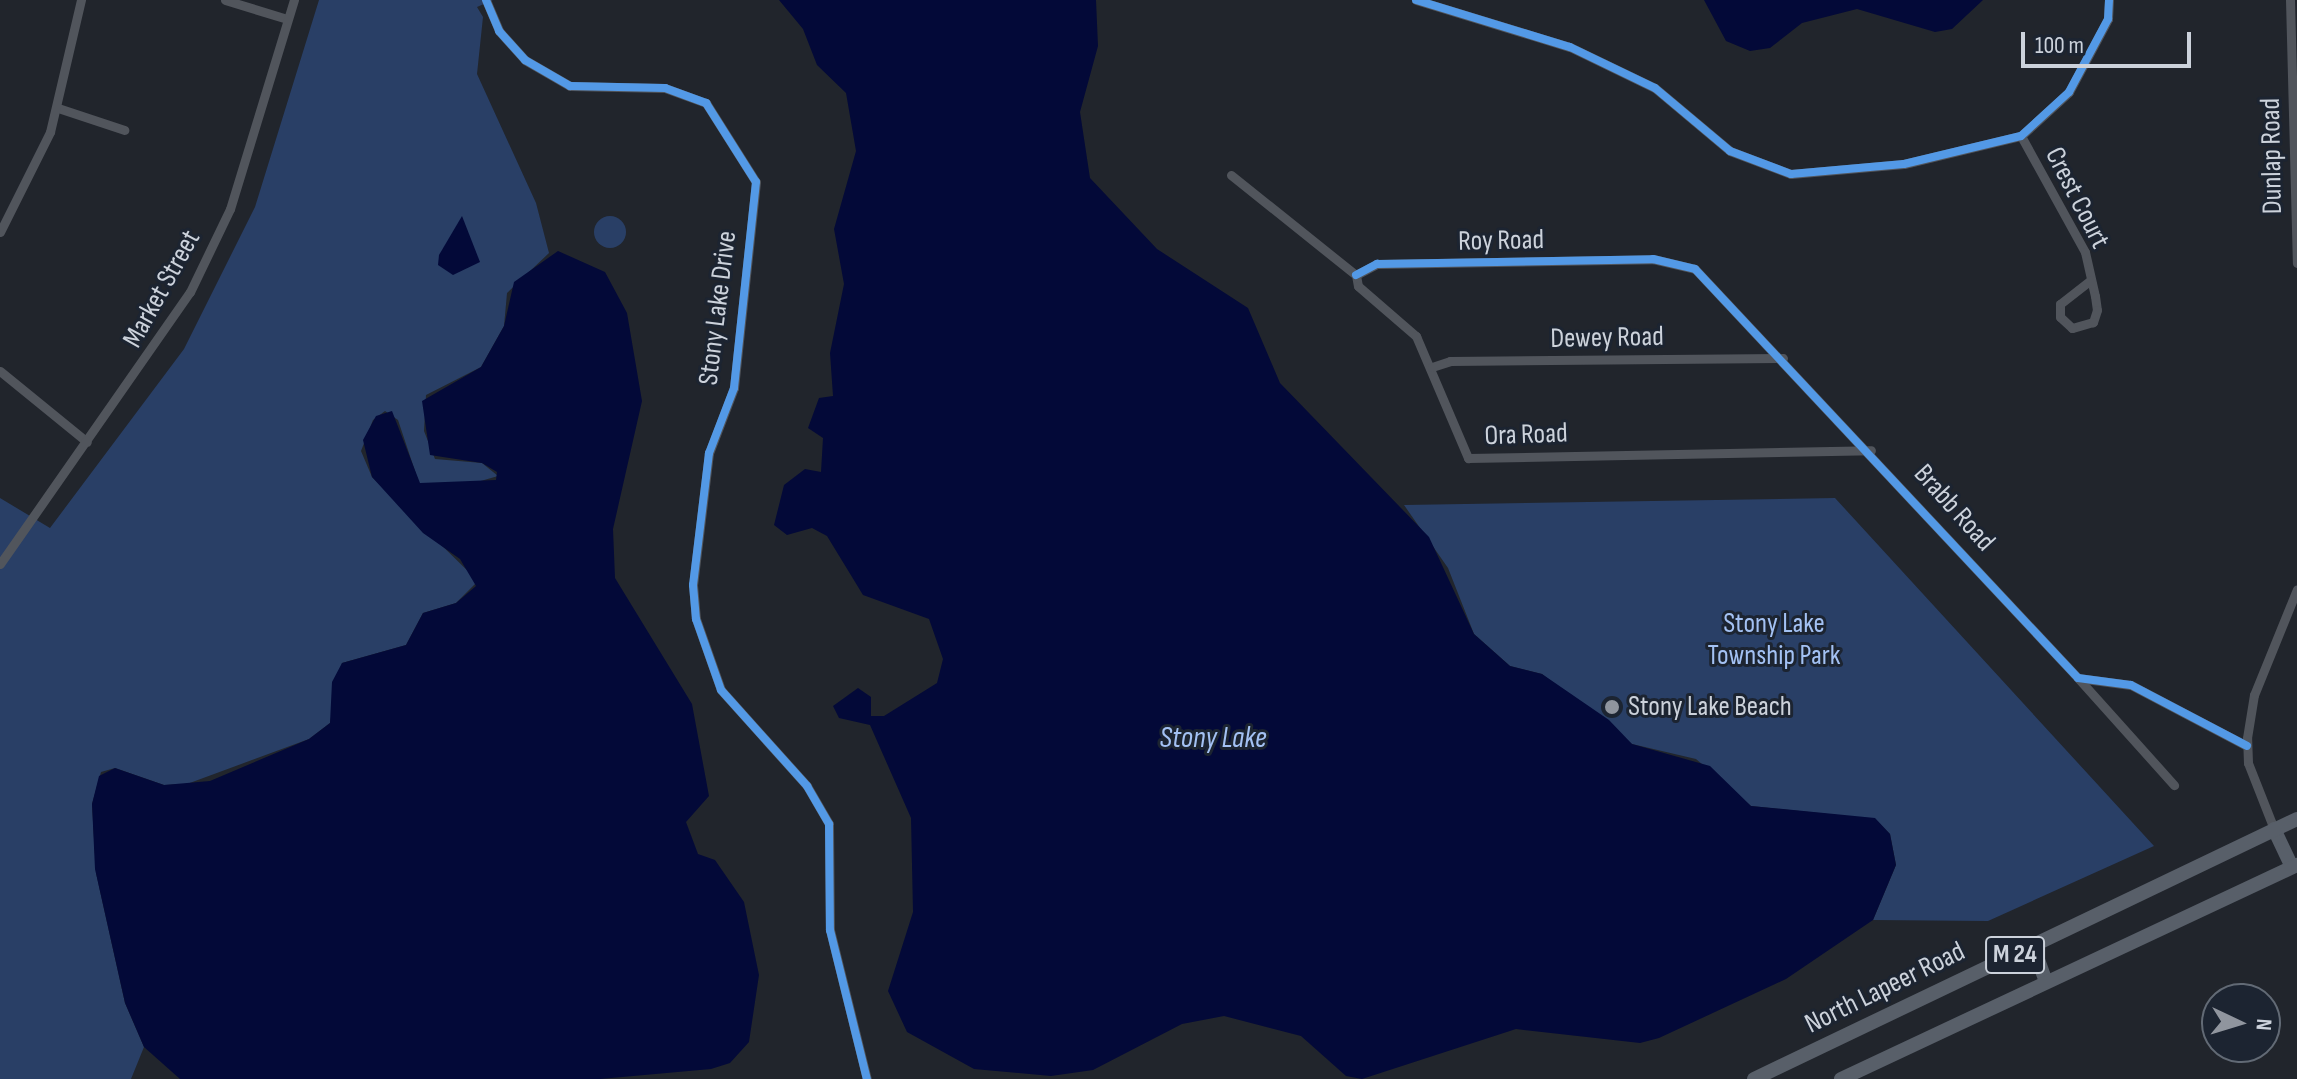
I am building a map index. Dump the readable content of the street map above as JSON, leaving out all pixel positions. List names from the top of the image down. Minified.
{"streets":{"main road":["M 24","North Lapeer Road"],"street":["Dunlap Road","Crest Court","Roy Road","Market Street","Stony Lake Drive","Dewey Road","Ora Road","Brabb Road"]},"crossings":[["Roy Road","Ora Road"],["Roy Road","Brabb Road"],["Dewey Road","Ora Road"],["Dewey Road","Brabb Road"],["Ora Road","Brabb Road"]],"water":["Stony Lake"],"parks":["Stony Lake Township Park"],"places":["Stony Lake Beach"],"scale_bar":"100 m","north":"right"}
